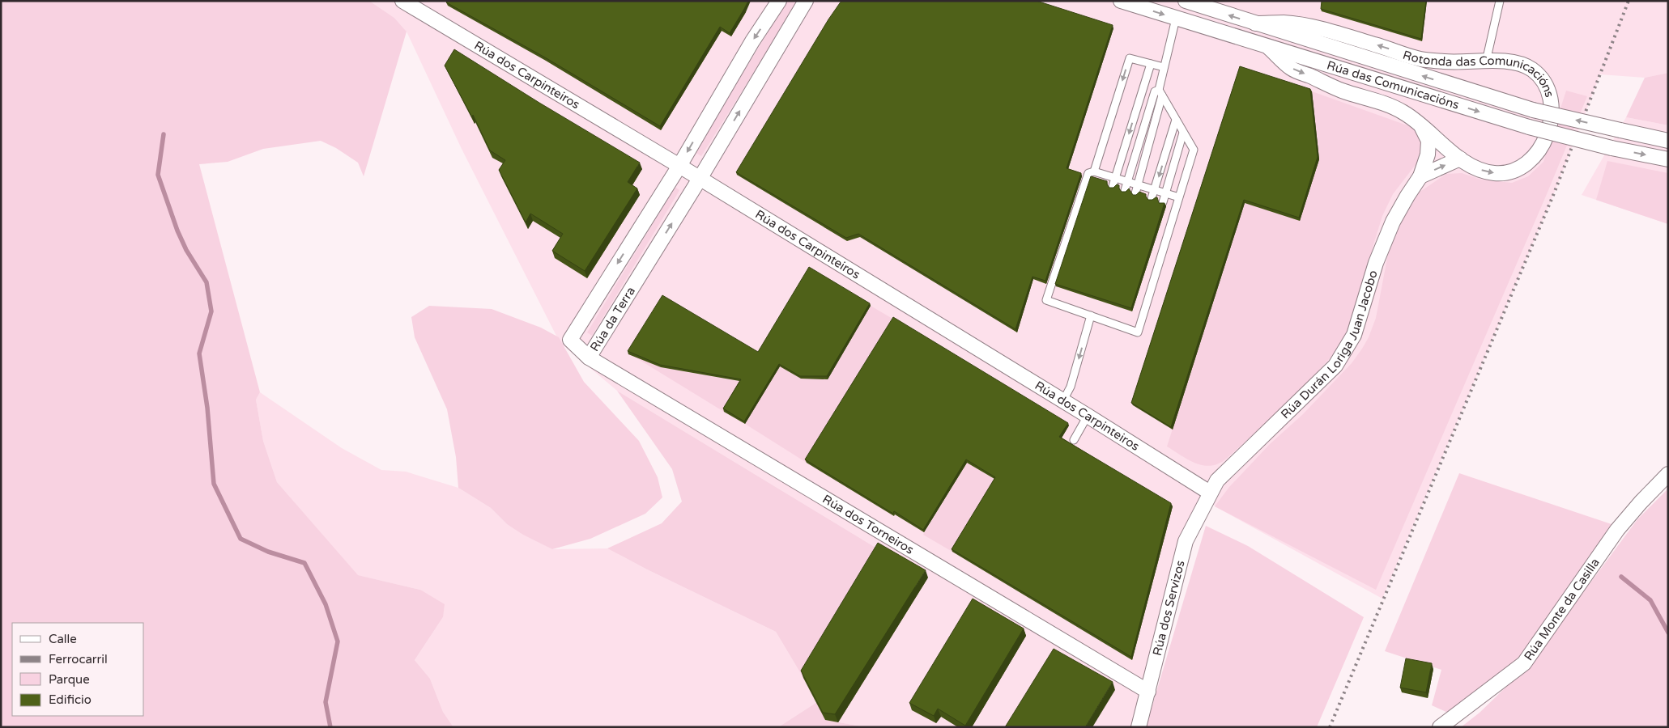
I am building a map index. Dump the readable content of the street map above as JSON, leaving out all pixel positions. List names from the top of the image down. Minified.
{"streets":{"street":["Rúa dos Carpinteiros","Rotonda das Comunicacións","Rúa das Comunicacións","Rúa da Terra","Rúa Durán Loriga Juan Jacobo","Rúa dos Torneiros","Rúa dos Servizos","Rúa Monte da Casilla"]},"crossings":[["Rúa dos Carpinteiros","Rúa da Terra"],["Rúa dos Carpinteiros","Rúa Durán Loriga Juan Jacobo"],["Rúa dos Carpinteiros","Rúa dos Servizos"],["Rotonda das Comunicacións","Rúa das Comunicacións"],["Rotonda das Comunicacións","Rúa Durán Loriga Juan Jacobo"],["Rúa da Terra","Rúa dos Torneiros"],["Rúa Durán Loriga Juan Jacobo","Rúa dos Servizos"],["Rúa dos Torneiros","Rúa dos Servizos"]],"legend":["Calle","Ferrocarril","Parque","Edificio"]}
